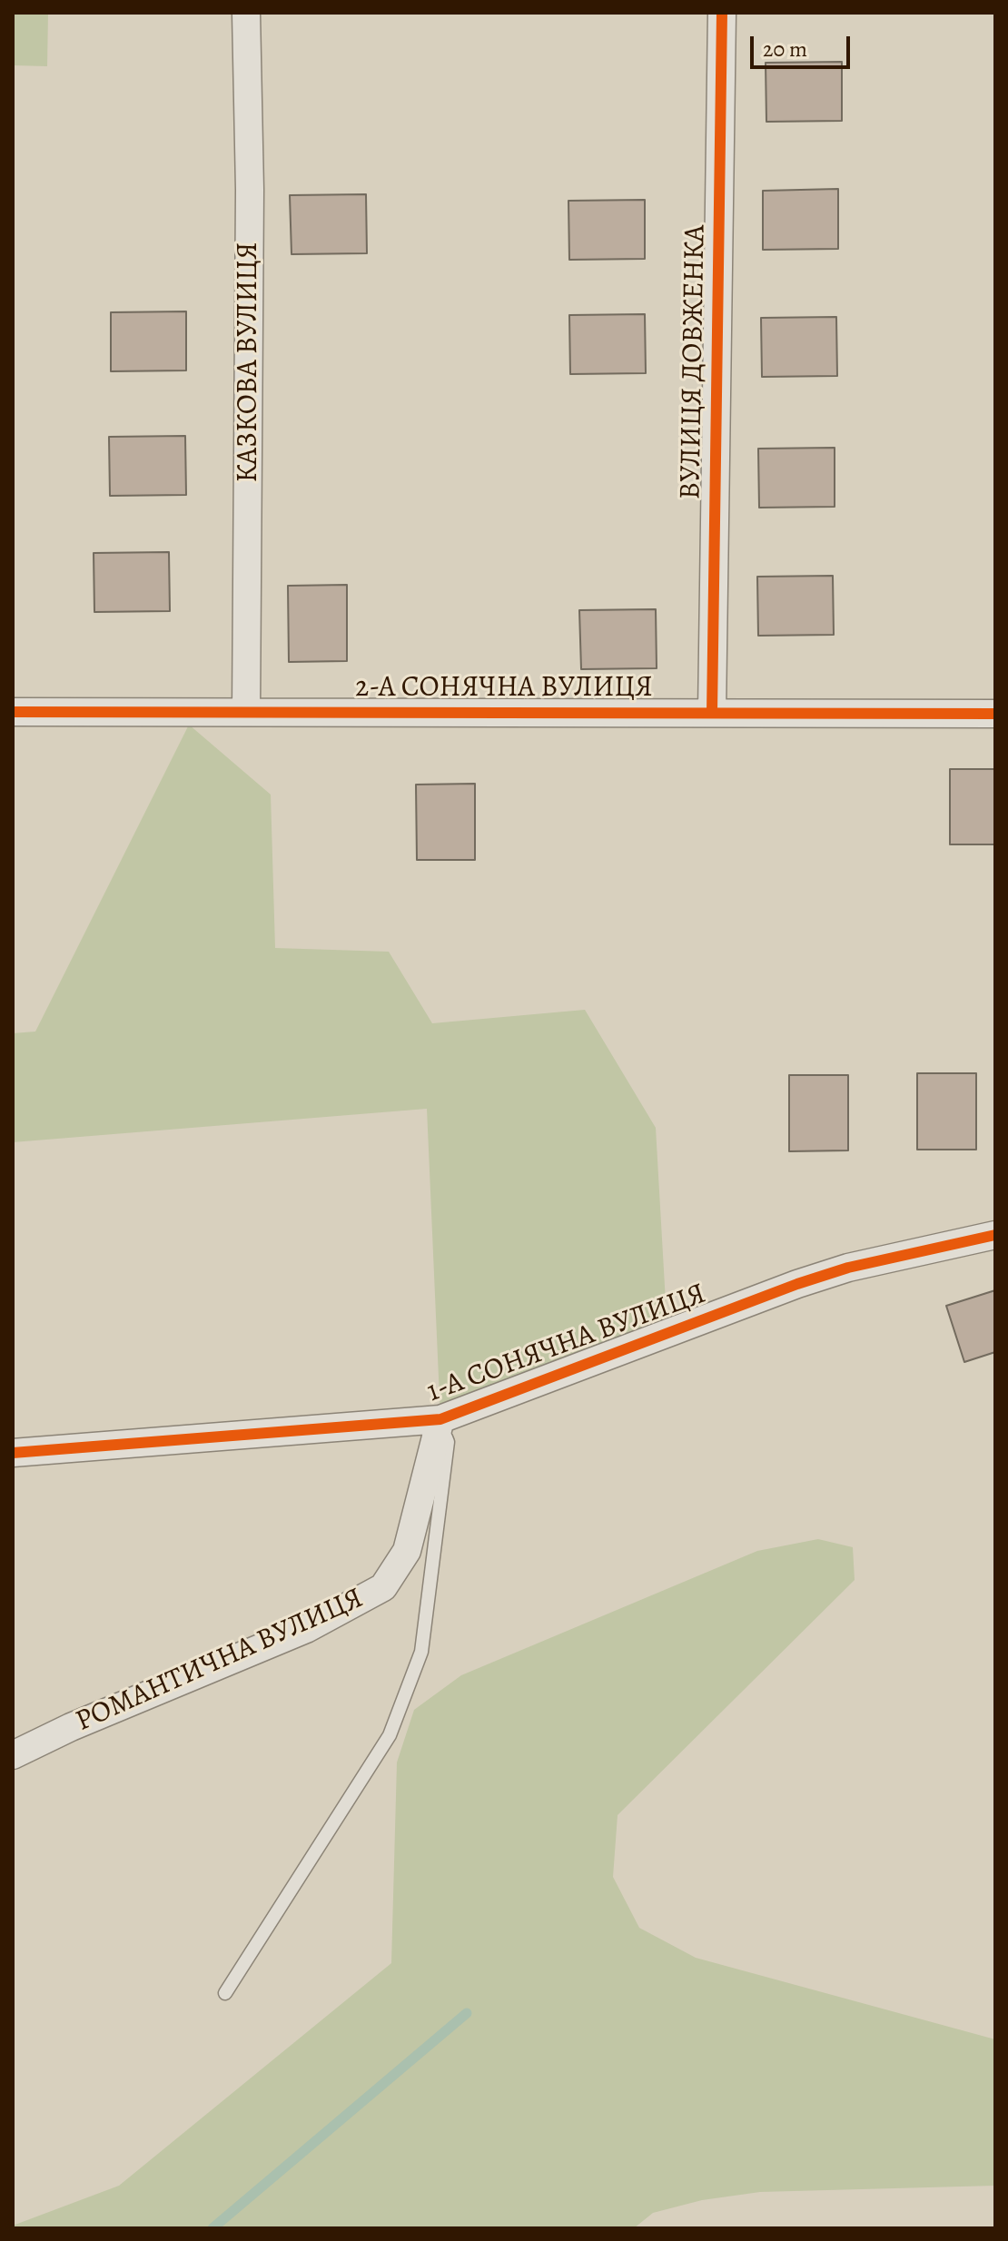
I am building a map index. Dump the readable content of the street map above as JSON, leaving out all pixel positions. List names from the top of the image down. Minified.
{"streets":{"street":["КАЗКОВА ВУЛИЦЯ","ВУЛИЦЯ ДОВЖЕНКА","2-А СОНЯЧНА ВУЛИЦЯ","1-А СОНЯЧНА ВУЛИЦЯ","РОМАНТИЧНА ВУЛИЦЯ"]},"crossings":[["КАЗКОВА ВУЛИЦЯ","2-А СОНЯЧНА ВУЛИЦЯ"],["ВУЛИЦЯ ДОВЖЕНКА","2-А СОНЯЧНА ВУЛИЦЯ"],["1-А СОНЯЧНА ВУЛИЦЯ","РОМАНТИЧНА ВУЛИЦЯ"]],"scale_bar":"20 m"}
